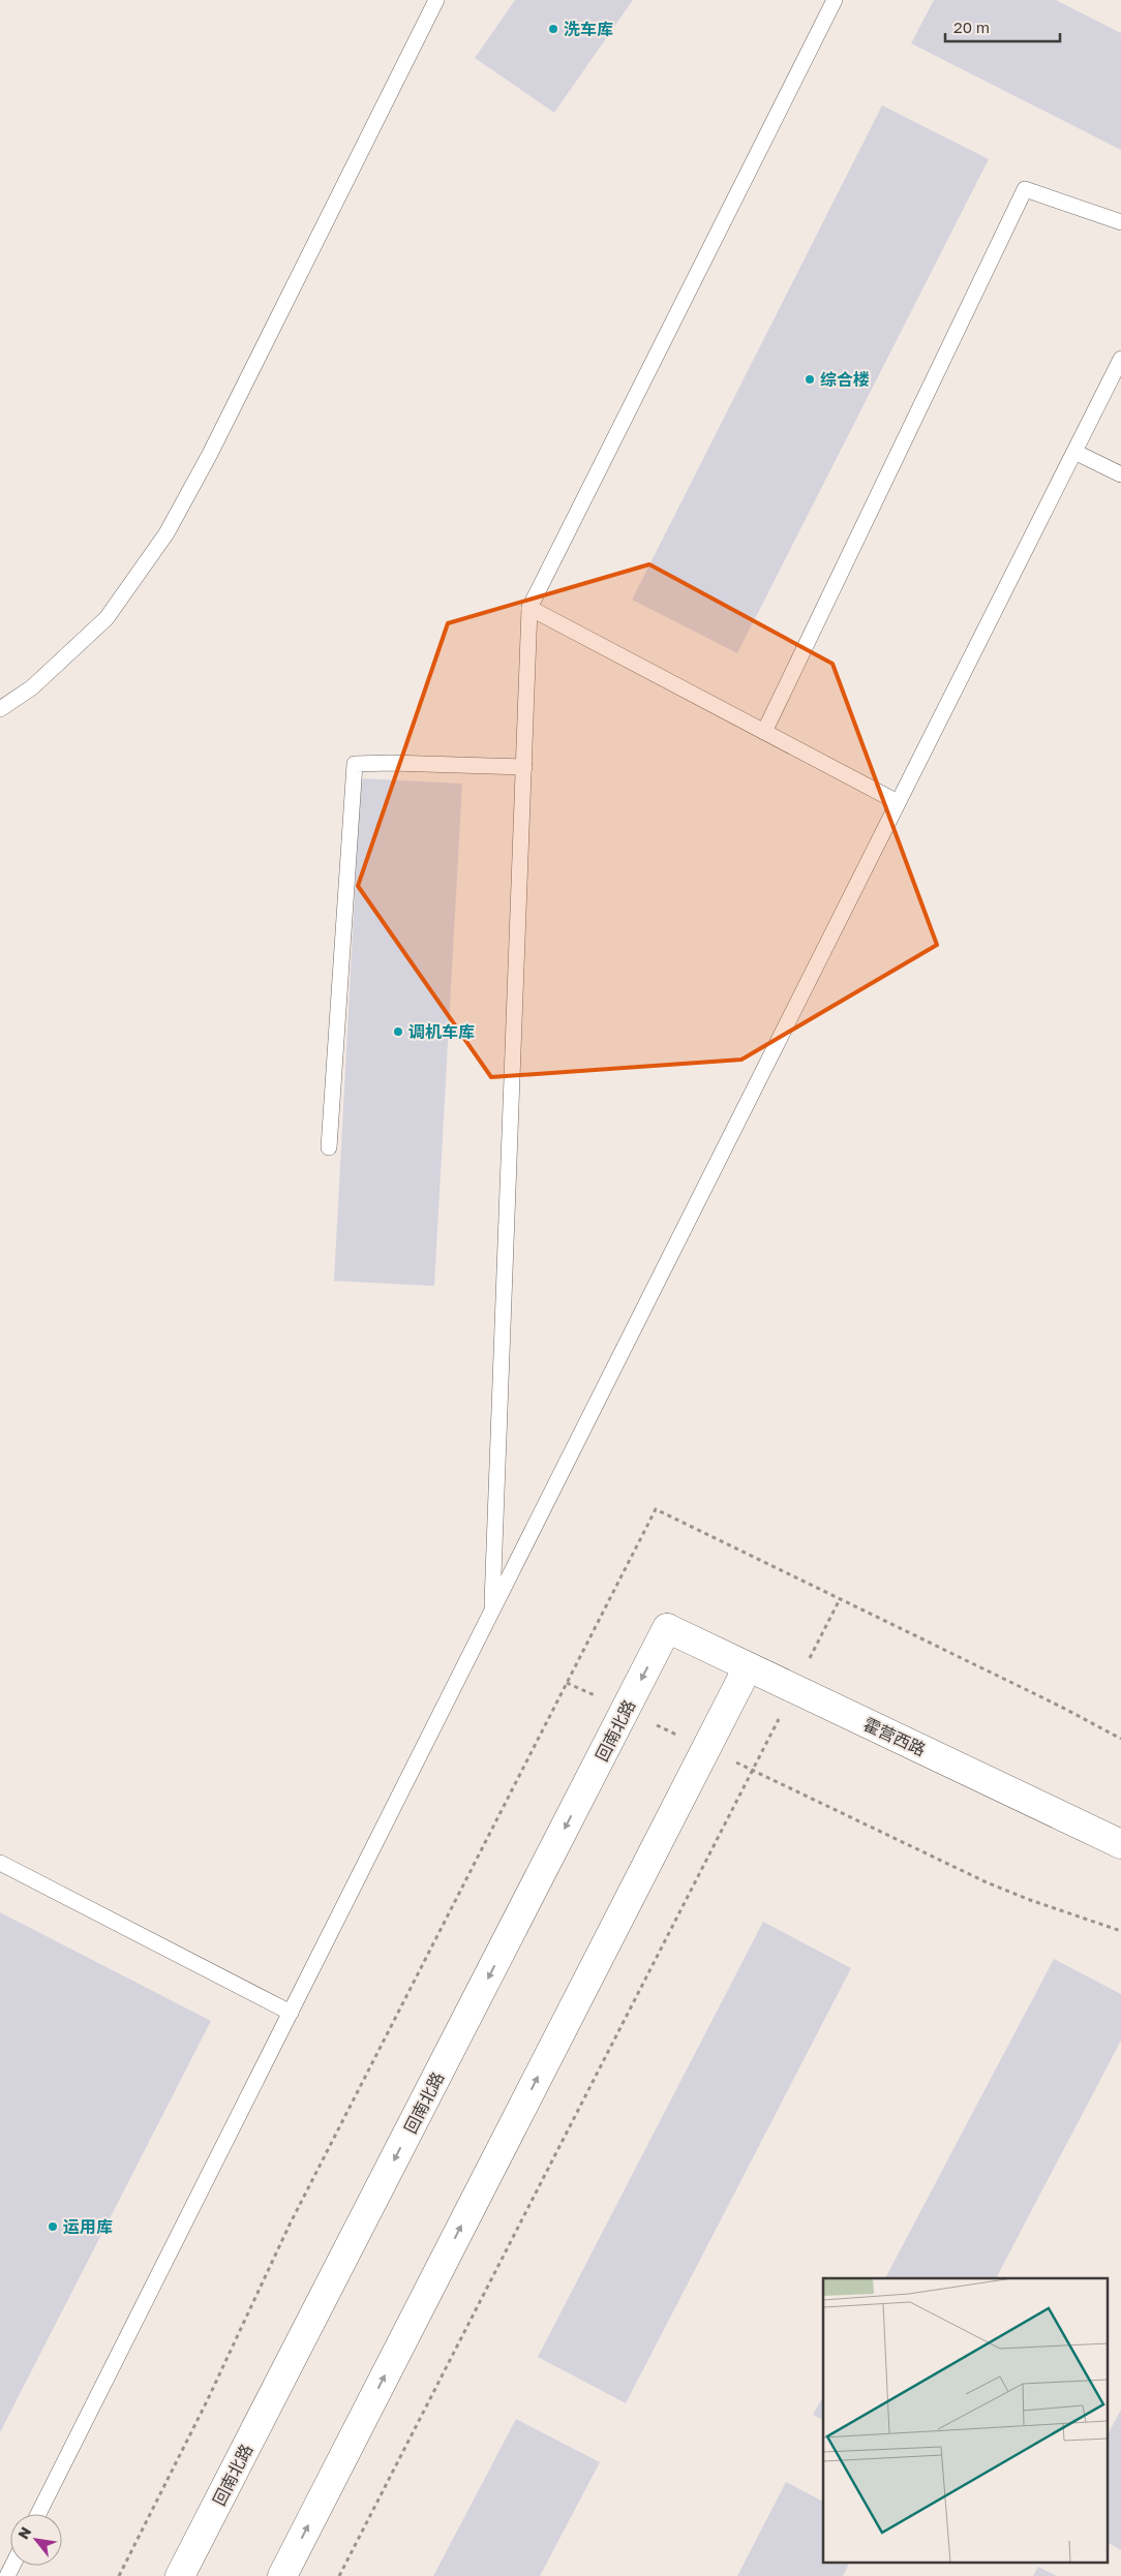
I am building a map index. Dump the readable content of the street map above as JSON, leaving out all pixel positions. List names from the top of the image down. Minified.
{"streets":{"main road":["回南北路","霍营西路"]},"crossings":[["回南北路","霍营西路"]],"places":["洗车库","综合楼","调机车库","运用库"],"scale_bar":"20 m","north":"top left"}
